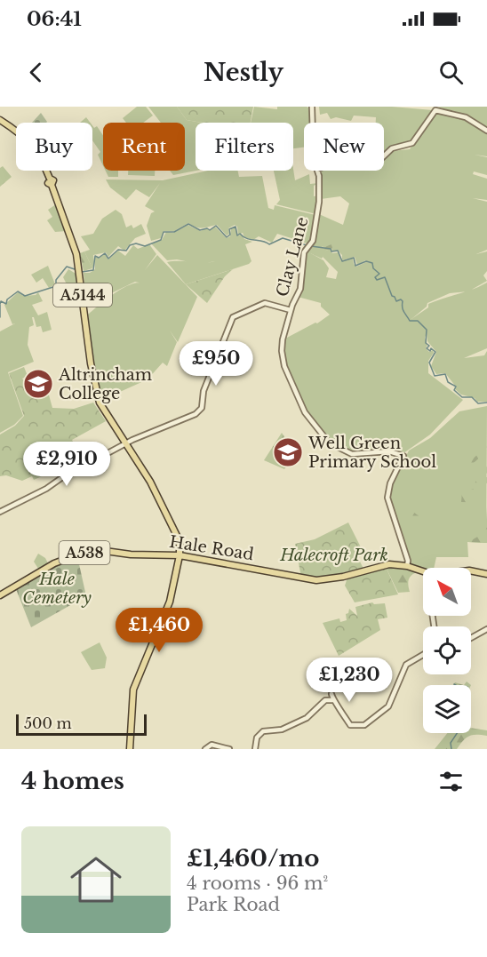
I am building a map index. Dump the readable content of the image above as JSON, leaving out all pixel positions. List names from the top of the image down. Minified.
{"streets":{"main road":["A5144","Hale Road","A538"],"street":["Clay Lane"]},"crossings":[["Clay Lane","Hale Road"],["A5144","Hale Road"]],"parks":["Halecroft Park","Hale Cemetery"],"places":{"school or university":["Altrincham College","Well Green Primary School"]},"scale_bar":"500 m","north":"top left","page":{"status":"06:41","header":"Nestly","chip":["Buy","Rent","Filters","New"],"price":["£950","£2,910","£1,460","£1,230"],"scale":"500 m","heading":"4 homes","list":[{"name":"£1,460/mo","note":"4 rooms · 96 m² · Park Road"}]}}
